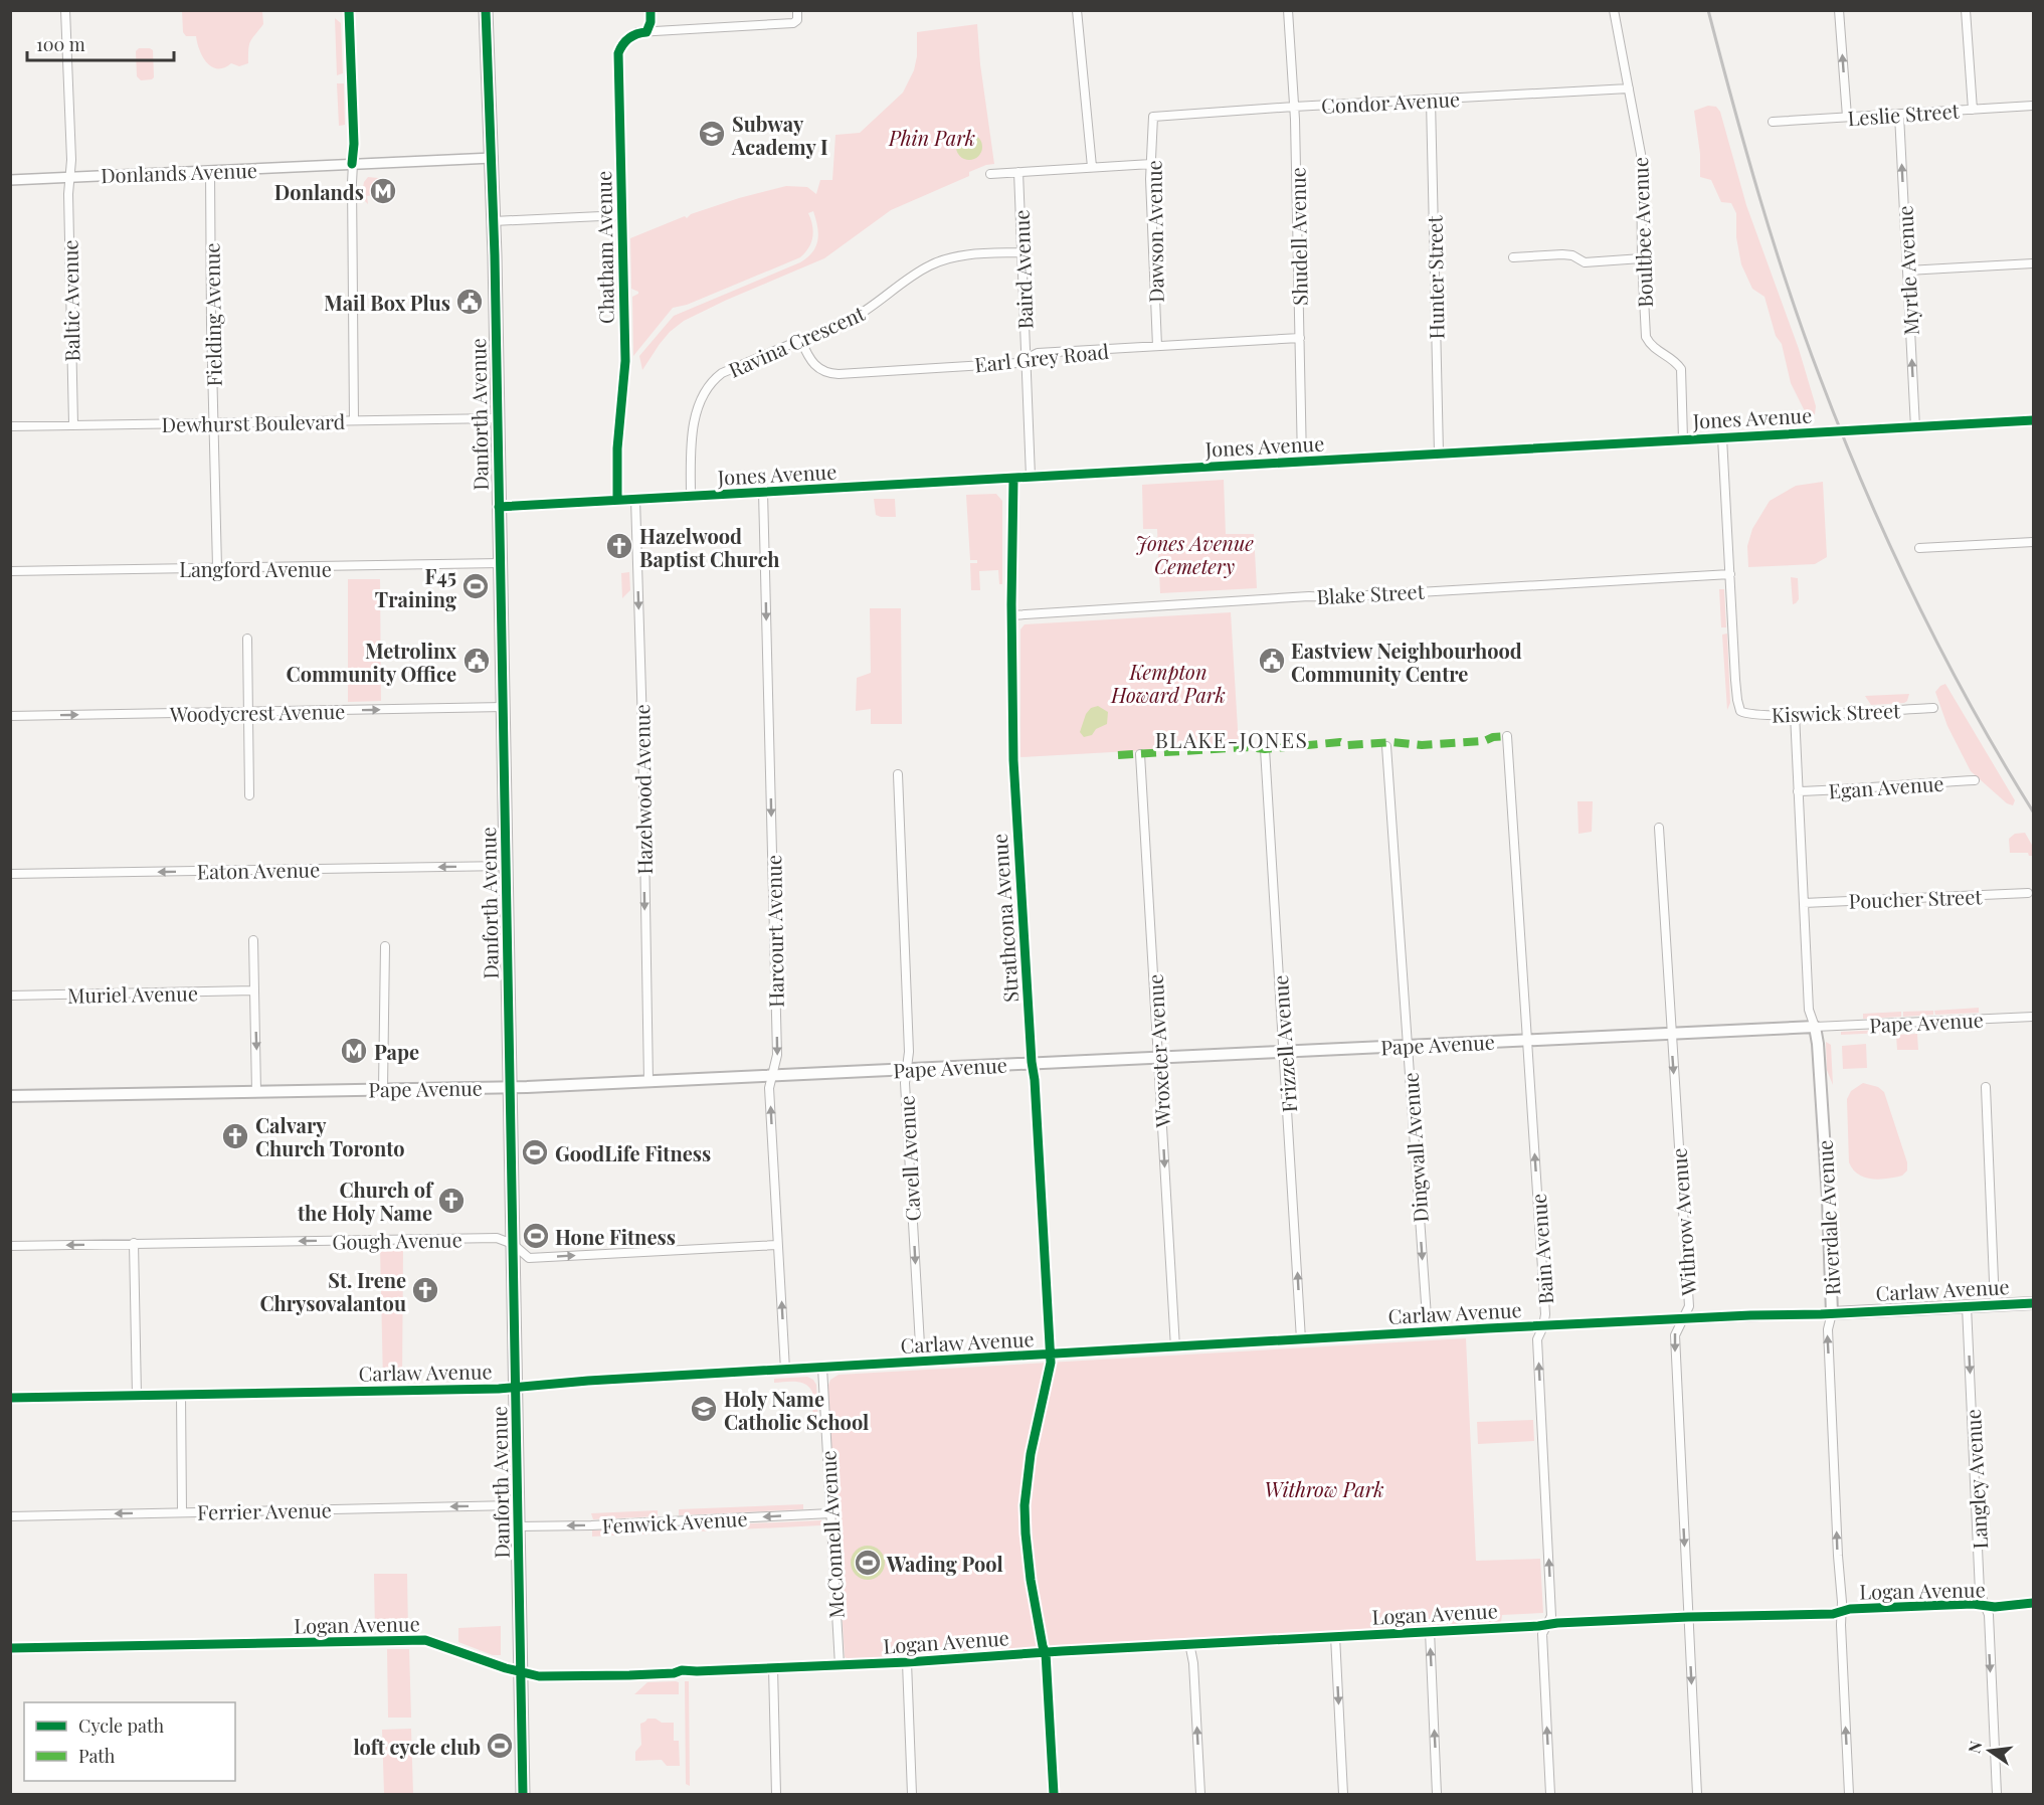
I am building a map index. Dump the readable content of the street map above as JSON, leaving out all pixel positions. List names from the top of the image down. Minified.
{"streets":{"main road":["Danforth Avenue","Pape Avenue","Riverdale Avenue","Carlaw Avenue"],"street":["Condor Avenue","Leslie Street","Donlands Avenue","Dawson Avenue","Boultbee Avenue","Shudell Avenue","Chatham Avenue","Baird Avenue","Myrtle Avenue","Hunter Street","Baltic Avenue","Fielding Avenue","Ravina Crescent","Earl Grey Road","Jones Avenue","Dewhurst Boulevard","Langford Avenue","Blake Street","Woodycrest Avenue","Kiswick Street","Egan Avenue","Hazelwood Avenue","Eaton Avenue","Poucher Street","Strathcona Avenue","Harcourt Avenue","Muriel Avenue","Frizzell Avenue","Wroxeter Avenue","Dingwall Avenue","Cavell Avenue","Withrow Avenue","Gough Avenue","Bain Avenue","Langley Avenue","Ferrier Avenue","Fenwick Avenue","McConnell Avenue","Logan Avenue"]},"crossings":[["Condor Avenue","Dawson Avenue"],["Condor Avenue","Boultbee Avenue"],["Condor Avenue","Shudell Avenue"],["Condor Avenue","Hunter Street"],["Leslie Street","Myrtle Avenue"],["Donlands Avenue","Baltic Avenue"],["Donlands Avenue","Fielding Avenue"],["Donlands Avenue","Danforth Avenue"],["Dawson Avenue","Earl Grey Road"],["Boultbee Avenue","Jones Avenue"],["Shudell Avenue","Earl Grey Road"],["Shudell Avenue","Jones Avenue"],["Chatham Avenue","Jones Avenue"],["Baird Avenue","Ravina Crescent"],["Baird Avenue","Earl Grey Road"],["Baird Avenue","Jones Avenue"],["Myrtle Avenue","Jones Avenue"],["Hunter Street","Jones Avenue"],["Baltic Avenue","Dewhurst Boulevard"],["Fielding Avenue","Dewhurst Boulevard"],["Fielding Avenue","Langford Avenue"],["Ravina Crescent","Earl Grey Road"],["Ravina Crescent","Jones Avenue"],["Danforth Avenue","Jones Avenue"],["Danforth Avenue","Dewhurst Boulevard"],["Danforth Avenue","Langford Avenue"],["Danforth Avenue","Woodycrest Avenue"],["Danforth Avenue","Eaton Avenue"],["Danforth Avenue","Pape Avenue"],["Danforth Avenue","Gough Avenue"],["Danforth Avenue","Carlaw Avenue"],["Danforth Avenue","Ferrier Avenue"],["Danforth Avenue","Fenwick Avenue"],["Danforth Avenue","Logan Avenue"],["Jones Avenue","Hazelwood Avenue"],["Jones Avenue","Strathcona Avenue"],["Jones Avenue","Harcourt Avenue"],["Blake Street","Kiswick Street"],["Blake Street","Strathcona Avenue"],["Kiswick Street","Riverdale Avenue"],["Egan Avenue","Riverdale Avenue"],["Hazelwood Avenue","Pape Avenue"],["Poucher Street","Riverdale Avenue"],["Strathcona Avenue","Pape Avenue"],["Strathcona Avenue","Carlaw Avenue"],["Harcourt Avenue","Pape Avenue"],["Harcourt Avenue","Gough Avenue"],["Harcourt Avenue","Carlaw Avenue"],["Pape Avenue","Frizzell Avenue"],["Pape Avenue","Wroxeter Avenue"],["Pape Avenue","Dingwall Avenue"],["Pape Avenue","Cavell Avenue"],["Pape Avenue","Riverdale Avenue"],["Pape Avenue","Withrow Avenue"],["Pape Avenue","Bain Avenue"],["Frizzell Avenue","Carlaw Avenue"],["Wroxeter Avenue","Carlaw Avenue"],["Dingwall Avenue","Carlaw Avenue"],["Cavell Avenue","Carlaw Avenue"],["Riverdale Avenue","Carlaw Avenue"],["Riverdale Avenue","Logan Avenue"],["Withrow Avenue","Carlaw Avenue"],["Withrow Avenue","Logan Avenue"],["Bain Avenue","Carlaw Avenue"],["Bain Avenue","Logan Avenue"],["Carlaw Avenue","Langley Avenue"],["Carlaw Avenue","McConnell Avenue"],["Langley Avenue","Logan Avenue"],["Fenwick Avenue","McConnell Avenue"],["McConnell Avenue","Logan Avenue"]],"one_way":["Myrtle Avenue","Woodycrest Avenue","Hazelwood Avenue","Eaton Avenue","Frizzell Avenue","Wroxeter Avenue","Dingwall Avenue","Cavell Avenue","Riverdale Avenue","Withrow Avenue","Bain Avenue","Langley Avenue","Ferrier Avenue","Fenwick Avenue"],"districts":["BLAKE-JONES"],"parks":["Phin Park","Jones Avenue Cemetery","Kempton Howard Park","Withrow Park"],"places":{"school or university":["Subway Academy I","Holy Name Catholic School"],"metro station":["Donlands","Pape"],"public building":["Mail Box Plus","Metrolinx Community Office","Eastview Neighbourhood Community Centre"],"church":["Hazelwood Baptist Church","Calvary Church Toronto","Church of the Holy Name","St. Irene Chrysovalantou"],"sports":["F45 Training","GoodLife Fitness","Hone Fitness","Wading Pool","loft cycle club"]},"legend":["Cycle path","Path"],"scale_bar":"100 m","north":"left"}
